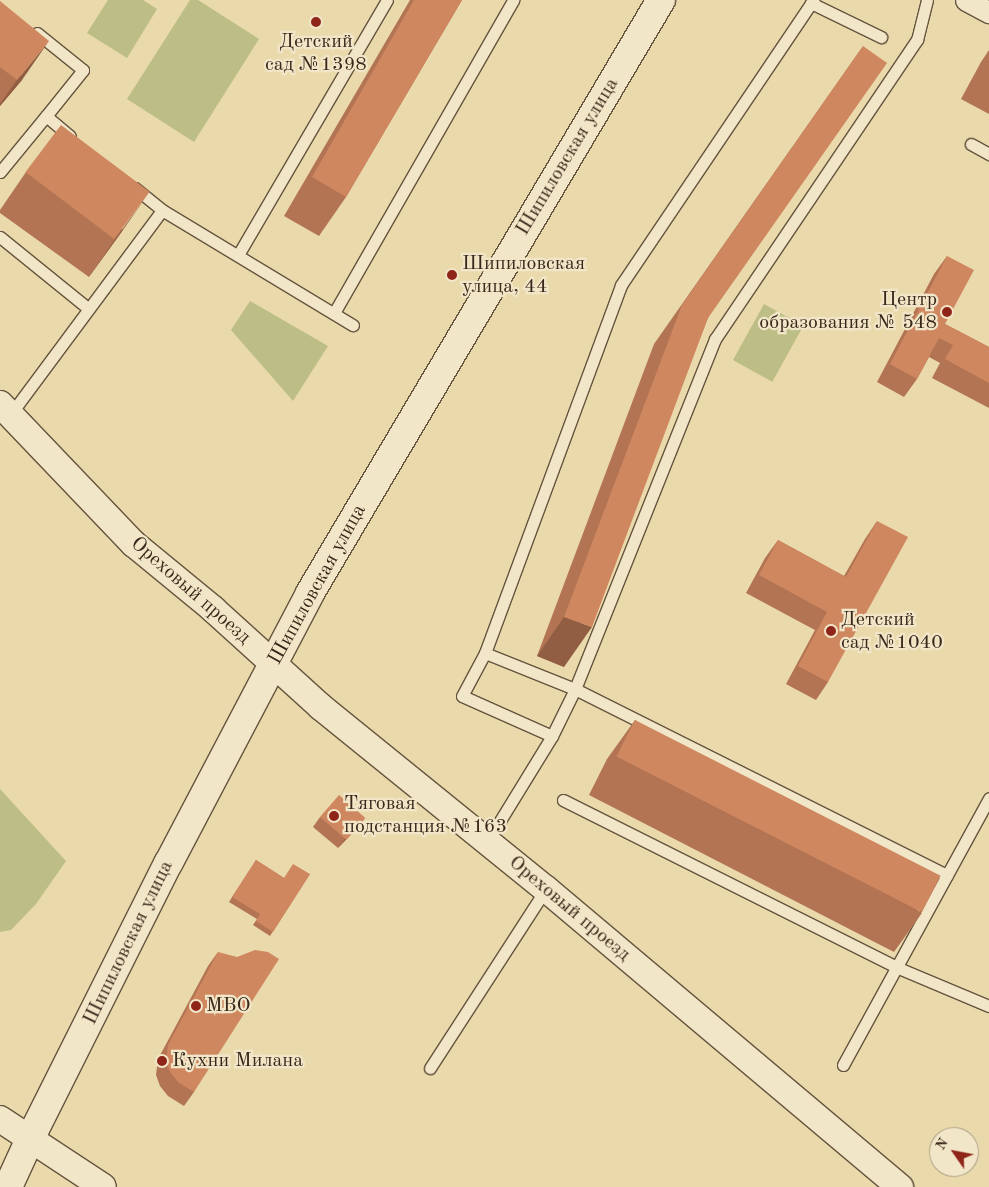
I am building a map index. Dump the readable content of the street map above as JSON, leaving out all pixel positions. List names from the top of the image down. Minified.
{"streets":{"main road":["Шипиловская улица"],"street":["Ореховый проезд"]},"crossings":[["Шипиловская улица","Ореховый проезд"]],"places":["Детский сад №1398","Шипиловская улица, 44","Центр образования № 548","Детский сад №1040","Тяговая подстанция №163","МВО","Кухни Милана"],"north":"top left"}
